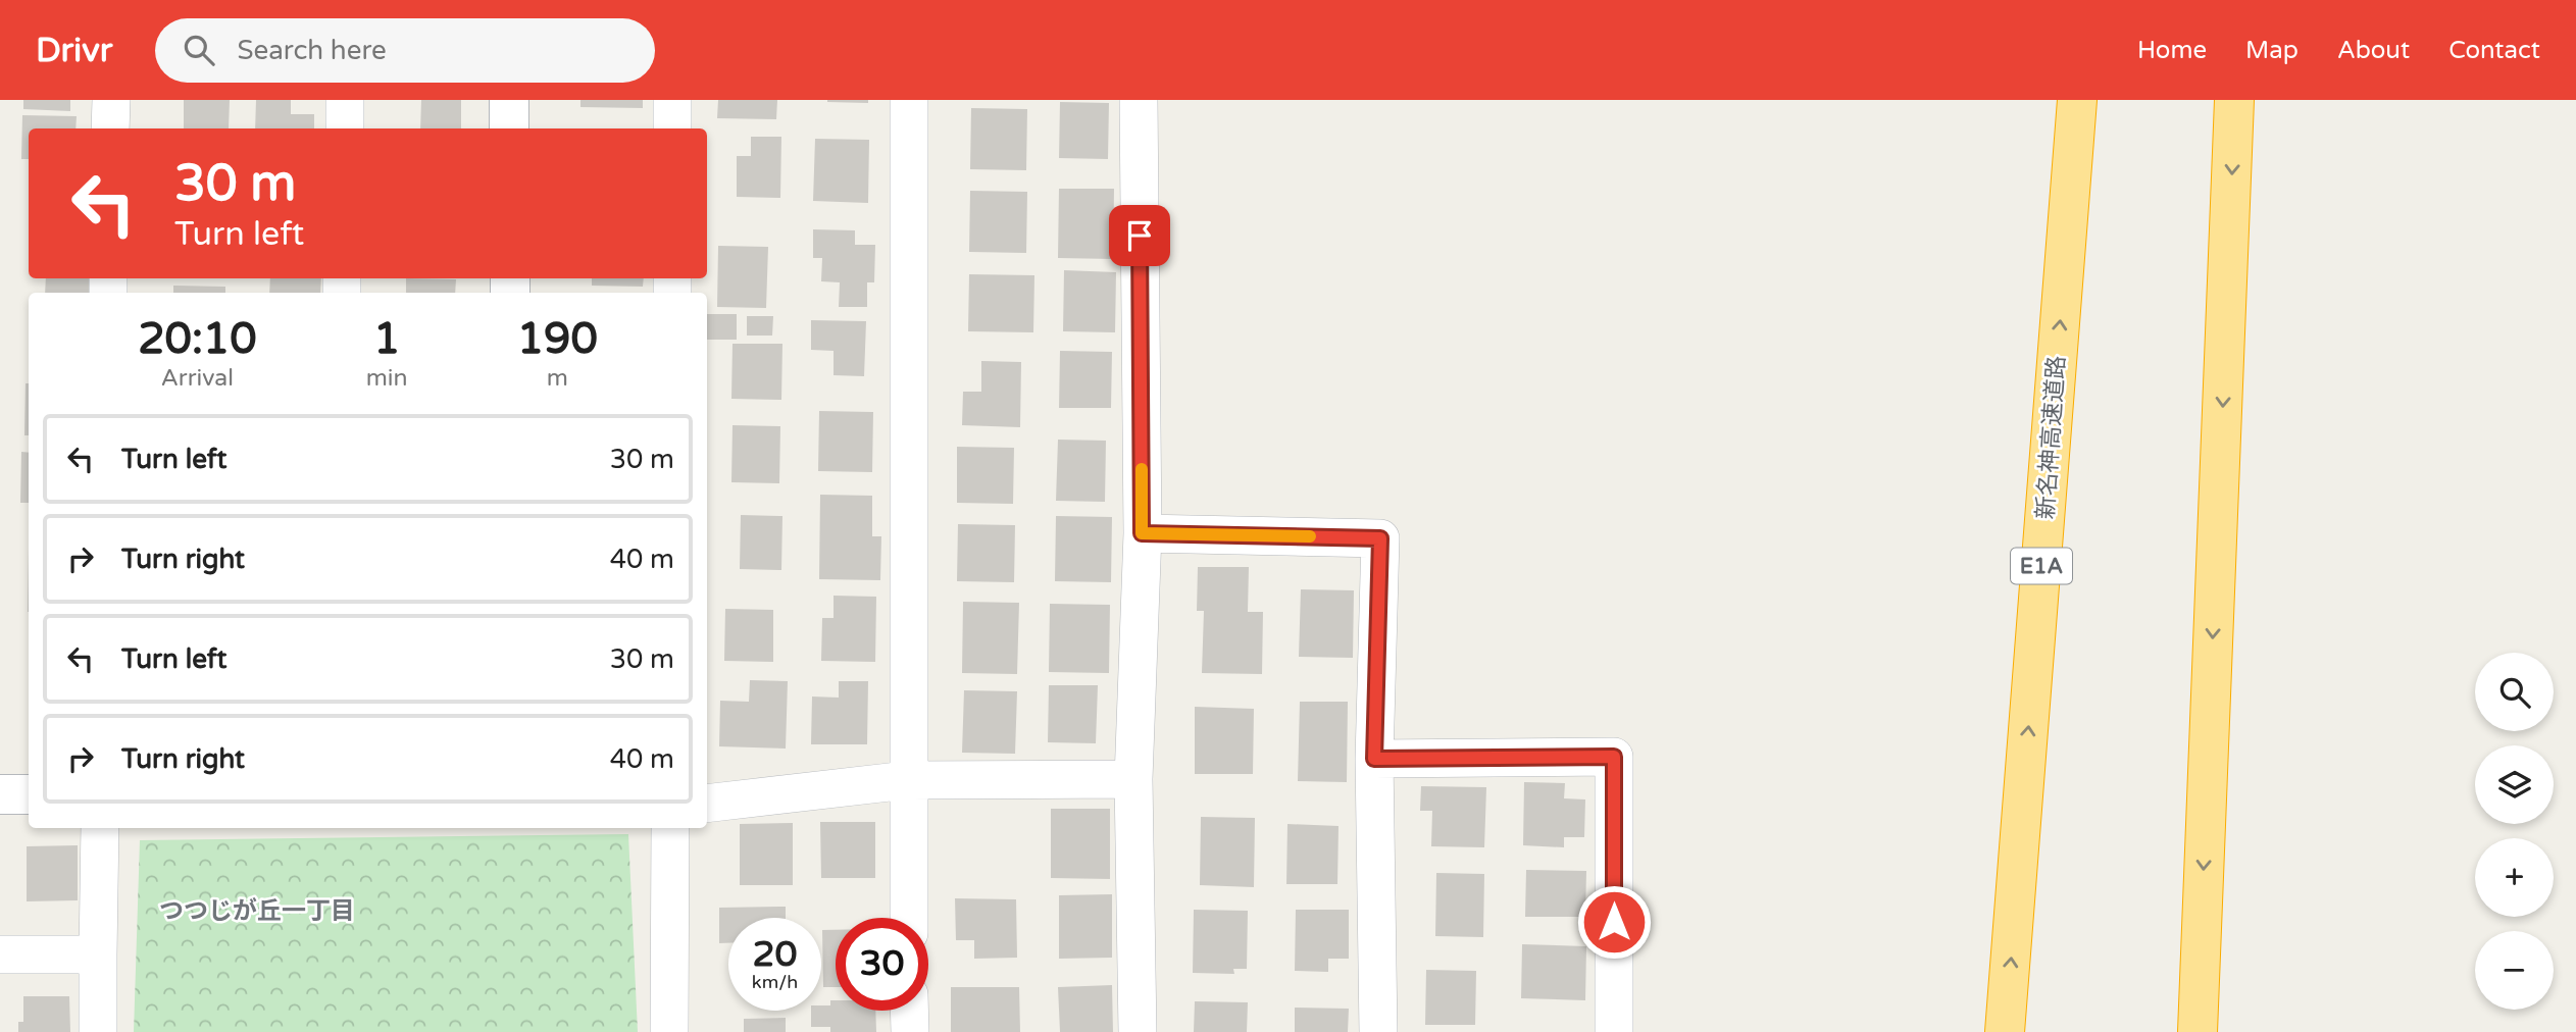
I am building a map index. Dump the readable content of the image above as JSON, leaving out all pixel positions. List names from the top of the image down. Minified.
{"streets":{"highway":["新名神高速道路","E1A"]},"districts":["つつじが丘一丁目"],"page":{"header":"Drivr","search":"Search here","nav":["Home","Map","About","Contact"],"turn":["30 m","Turn left"],"eta":["20:10","Arrival","1","min","190","m"],"list":[{"name":"Turn left","value":"30 m"},{"name":"Turn right","value":"40 m"},{"name":"Turn left","value":"30 m"},{"name":"Turn right","value":"40 m"}],"map_buttons":["+","−"],"speed":"20 km/h","limit":"30"}}
